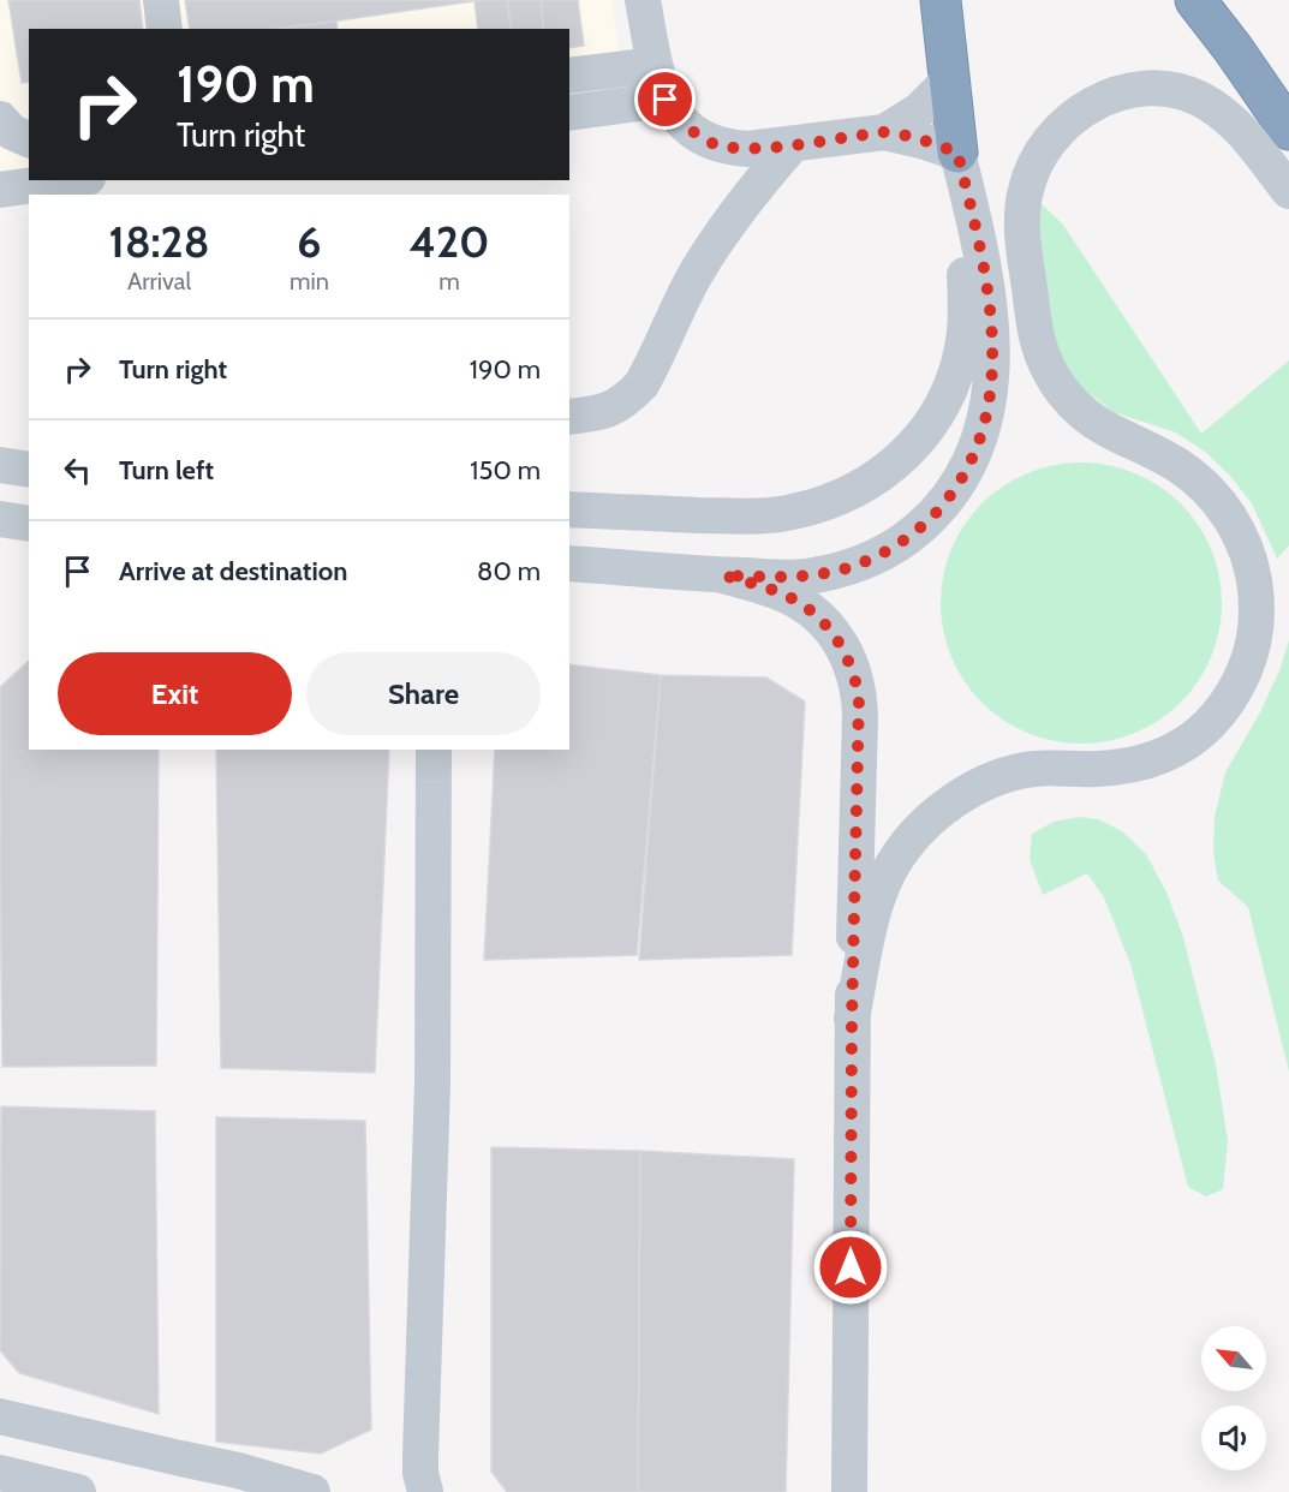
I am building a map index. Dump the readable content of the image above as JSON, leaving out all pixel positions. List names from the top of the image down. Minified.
{"north":"top left","page":{"turn":["190 m","Turn right"],"eta":["18:28","Arrival","6","min","420","m"],"list":[{"name":"Turn right","value":"190 m"},{"name":"Turn left","value":"150 m"},{"name":"Arrive at destination","value":"80 m"}],"buttons":["Exit","Share"]}}
